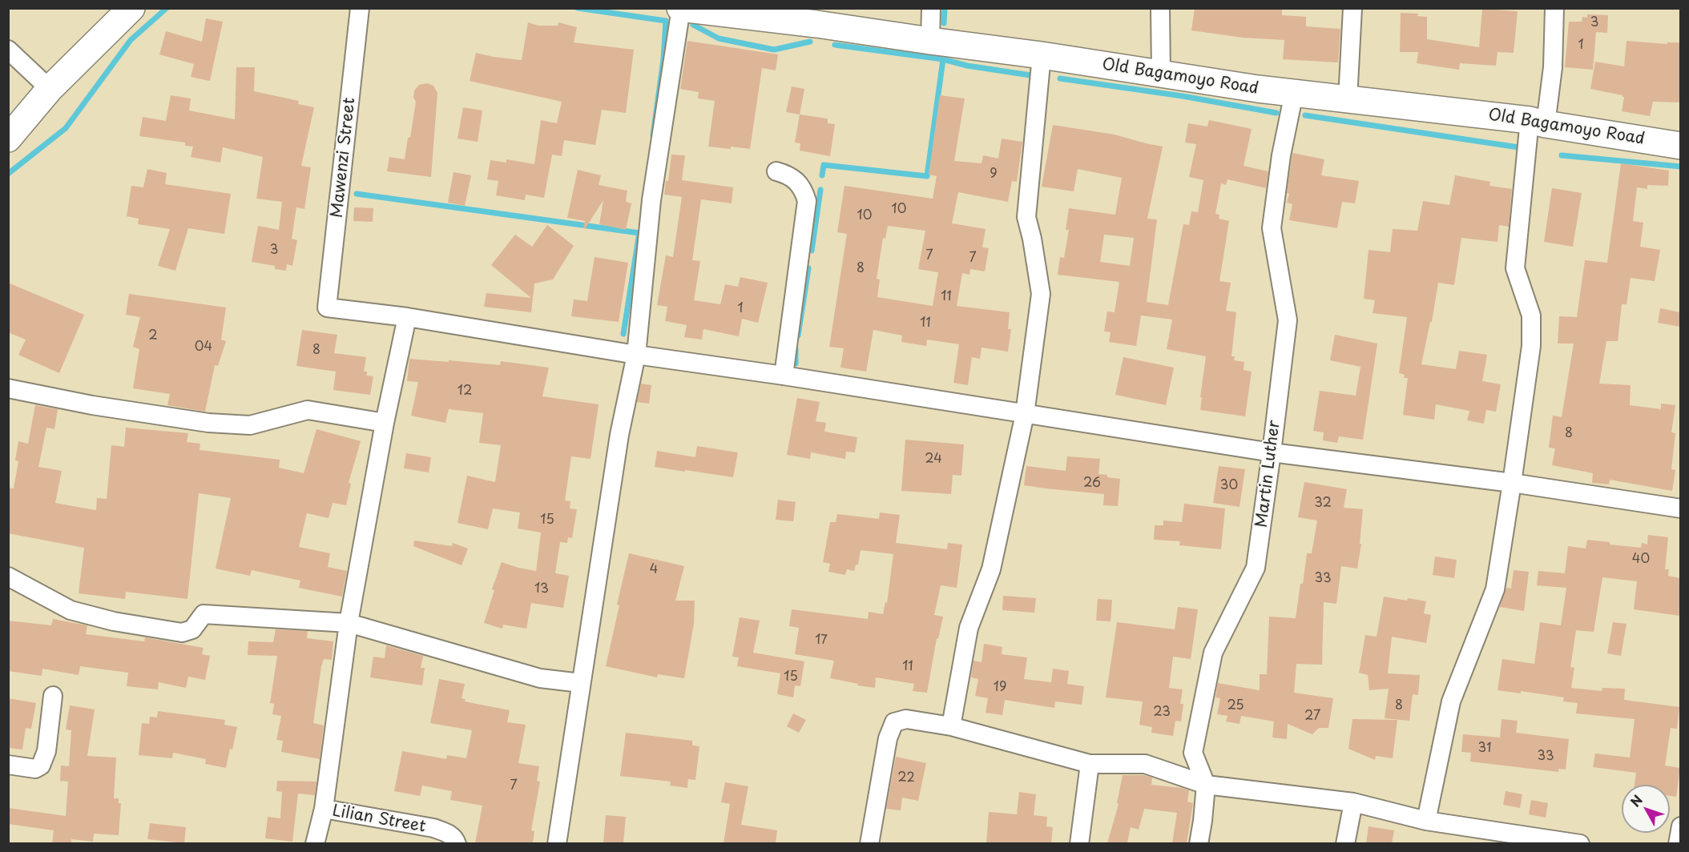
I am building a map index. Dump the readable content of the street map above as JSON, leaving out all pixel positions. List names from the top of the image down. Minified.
{"streets":{"main road":["Old Bagamoyo Road"],"street":["Mawenzi Street","Martin Luther","Lilian Street"]},"crossings":[["Old Bagamoyo Road","Martin Luther"]],"house_numbers":["3","1","9","10","10","3","7","7","8","11","1","11","2","04","8","12","8","24","26","30","32","15","40","4","33","13","17","11","15","19","25","8","23","27","31","33","22","7"],"north":"top left"}
